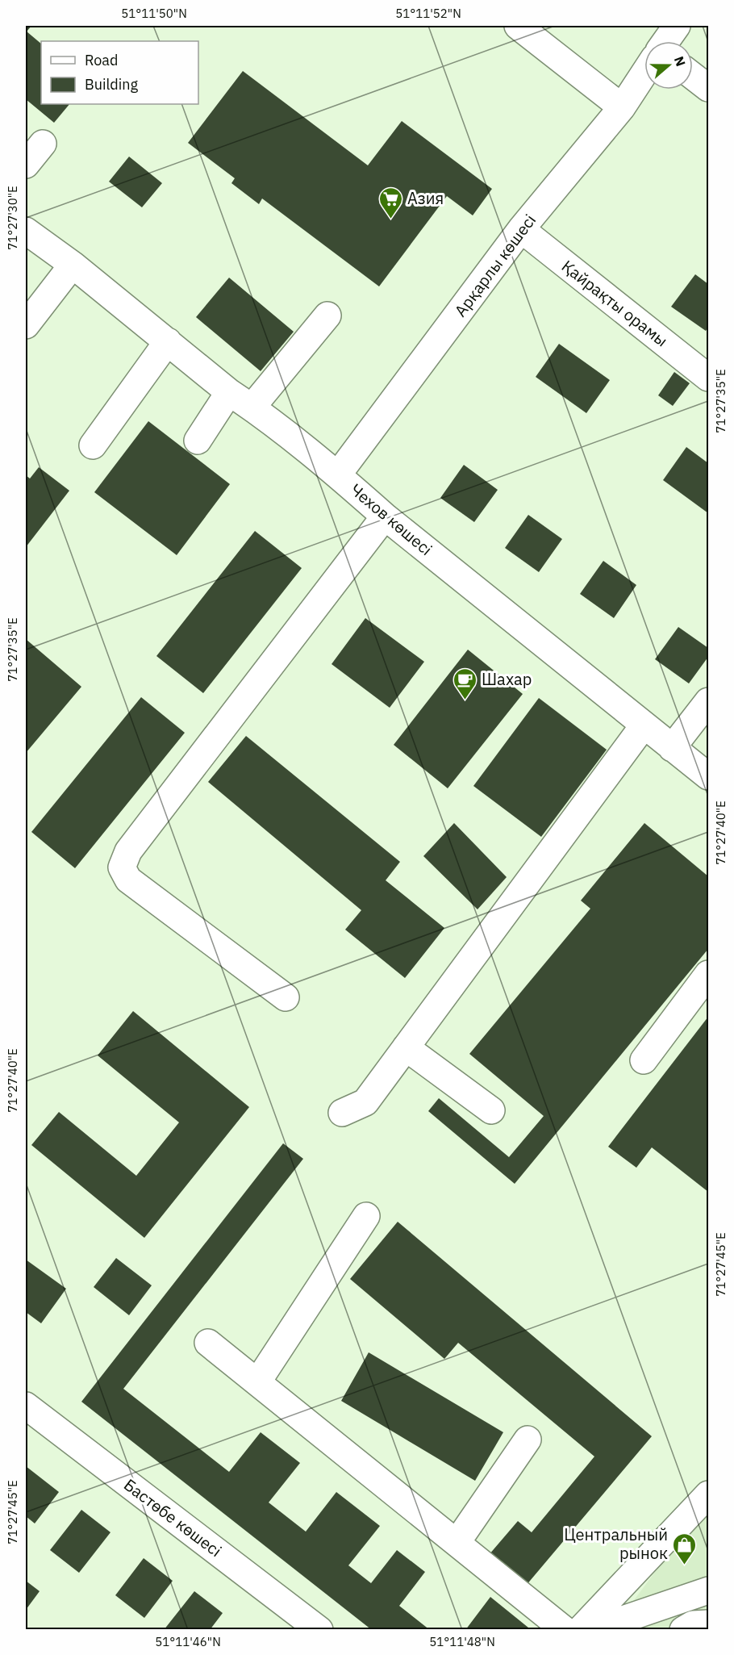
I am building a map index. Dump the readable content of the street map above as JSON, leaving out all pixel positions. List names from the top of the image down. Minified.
{"streets":{"street":["Арқарлы көшесі","Қайрақты орамы","Чехов көшесі","Бастөбе көшесі"]},"crossings":[["Арқарлы көшесі","Қайрақты орамы"],["Арқарлы көшесі","Чехов көшесі"]],"places":{"supermarket":["Азия"],"cafe":["Шахар"],"shop":["Центральный рынок"]},"legend":["Road","Building"],"north":"right","coordinates":["51°11'50\"N","51°11'52\"N","71°27'30\"E","71°27'35\"E","71°27'40\"E","71°27'45\"E","51°11'46\"N","51°11'48\"N"]}
